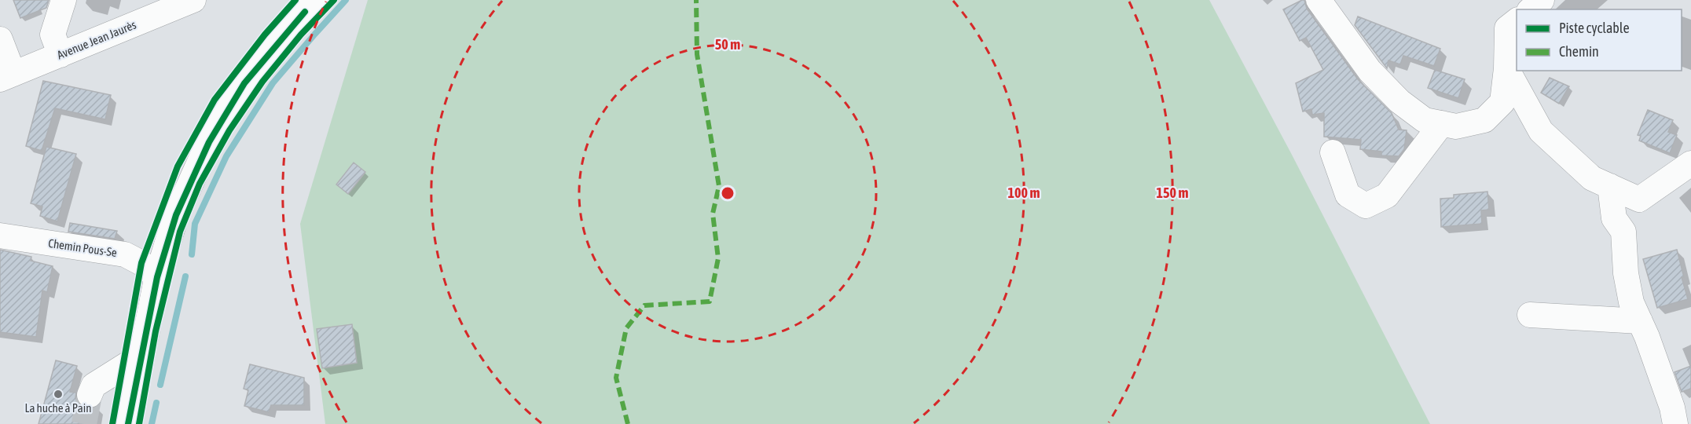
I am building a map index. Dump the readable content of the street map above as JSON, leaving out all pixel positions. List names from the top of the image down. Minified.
{"streets":{"street":["Avenue Jean Jaurès","Chemin Pous-Se"]},"places":["La huche à Pain"],"legend":["Piste cyclable","Chemin"],"rings":["50 m","100 m","150 m"]}
